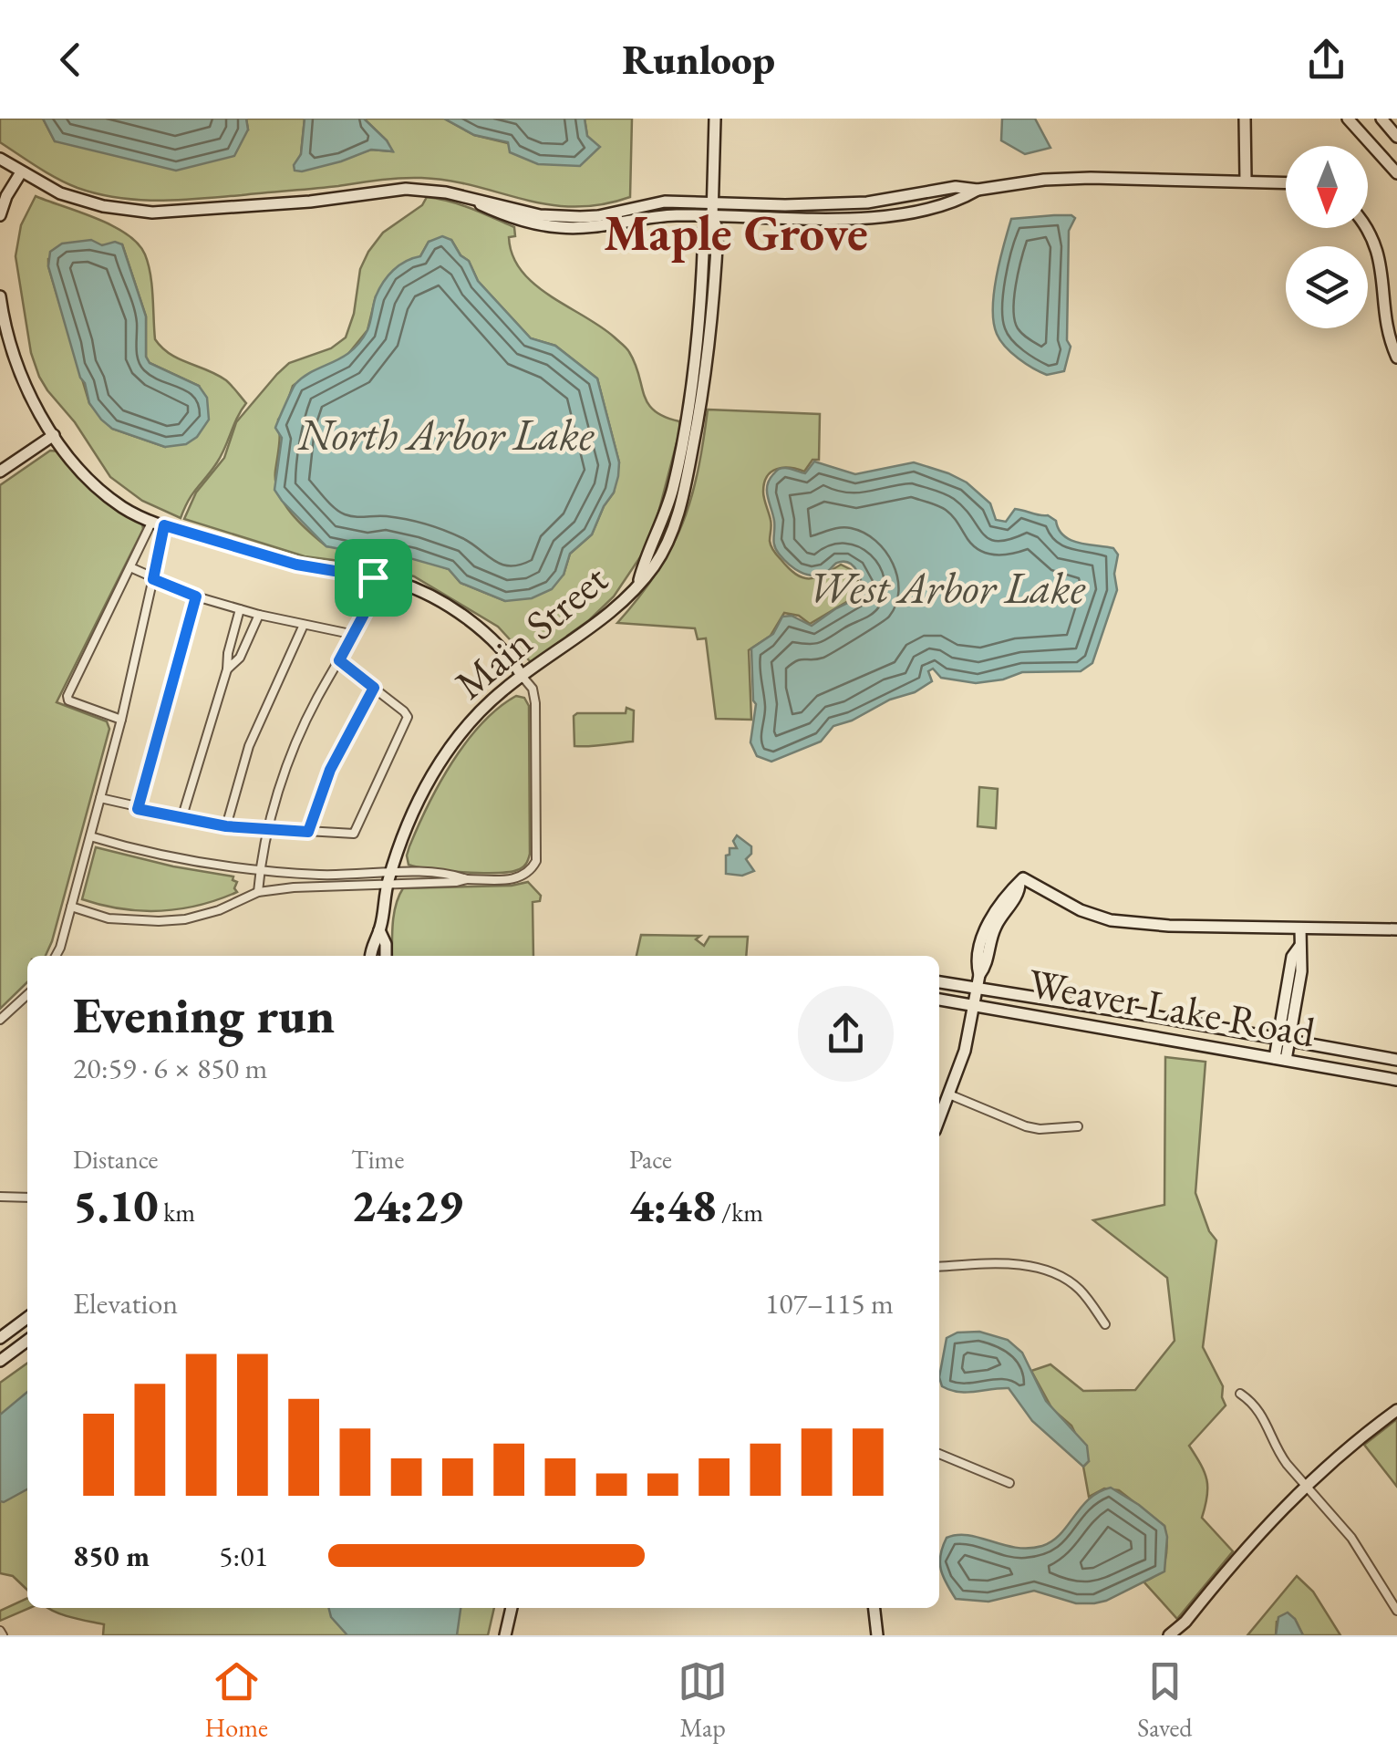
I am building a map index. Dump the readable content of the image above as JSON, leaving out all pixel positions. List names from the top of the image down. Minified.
{"streets":{"street":["Main Street","Weaver Lake Road"]},"districts":["Maple Grove"],"water":["North Arbor Lake","West Arbor Lake"],"north":"bottom","page":{"header":"Runloop","heading":["Evening run","20:59 · 6 × 850 m"],"stats":[["Distance","5.10 km"],["Time","24:29"],["Pace","4:48 /km"]],"chart":["Elevation","107–115 m"],"list":[{"name":"850 m","note":"5:01"}],"tabs":["Home","Map","Saved"]}}
